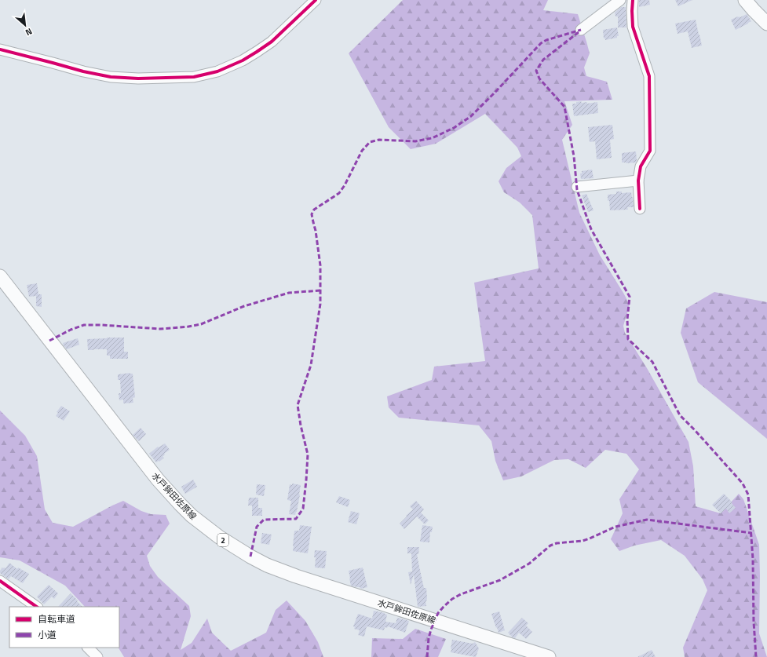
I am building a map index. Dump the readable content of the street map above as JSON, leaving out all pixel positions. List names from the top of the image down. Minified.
{"streets":{"main road":["水戸鉾田佐原線","2"]},"legend":["自転車道","小道"],"north":"bottom right"}
